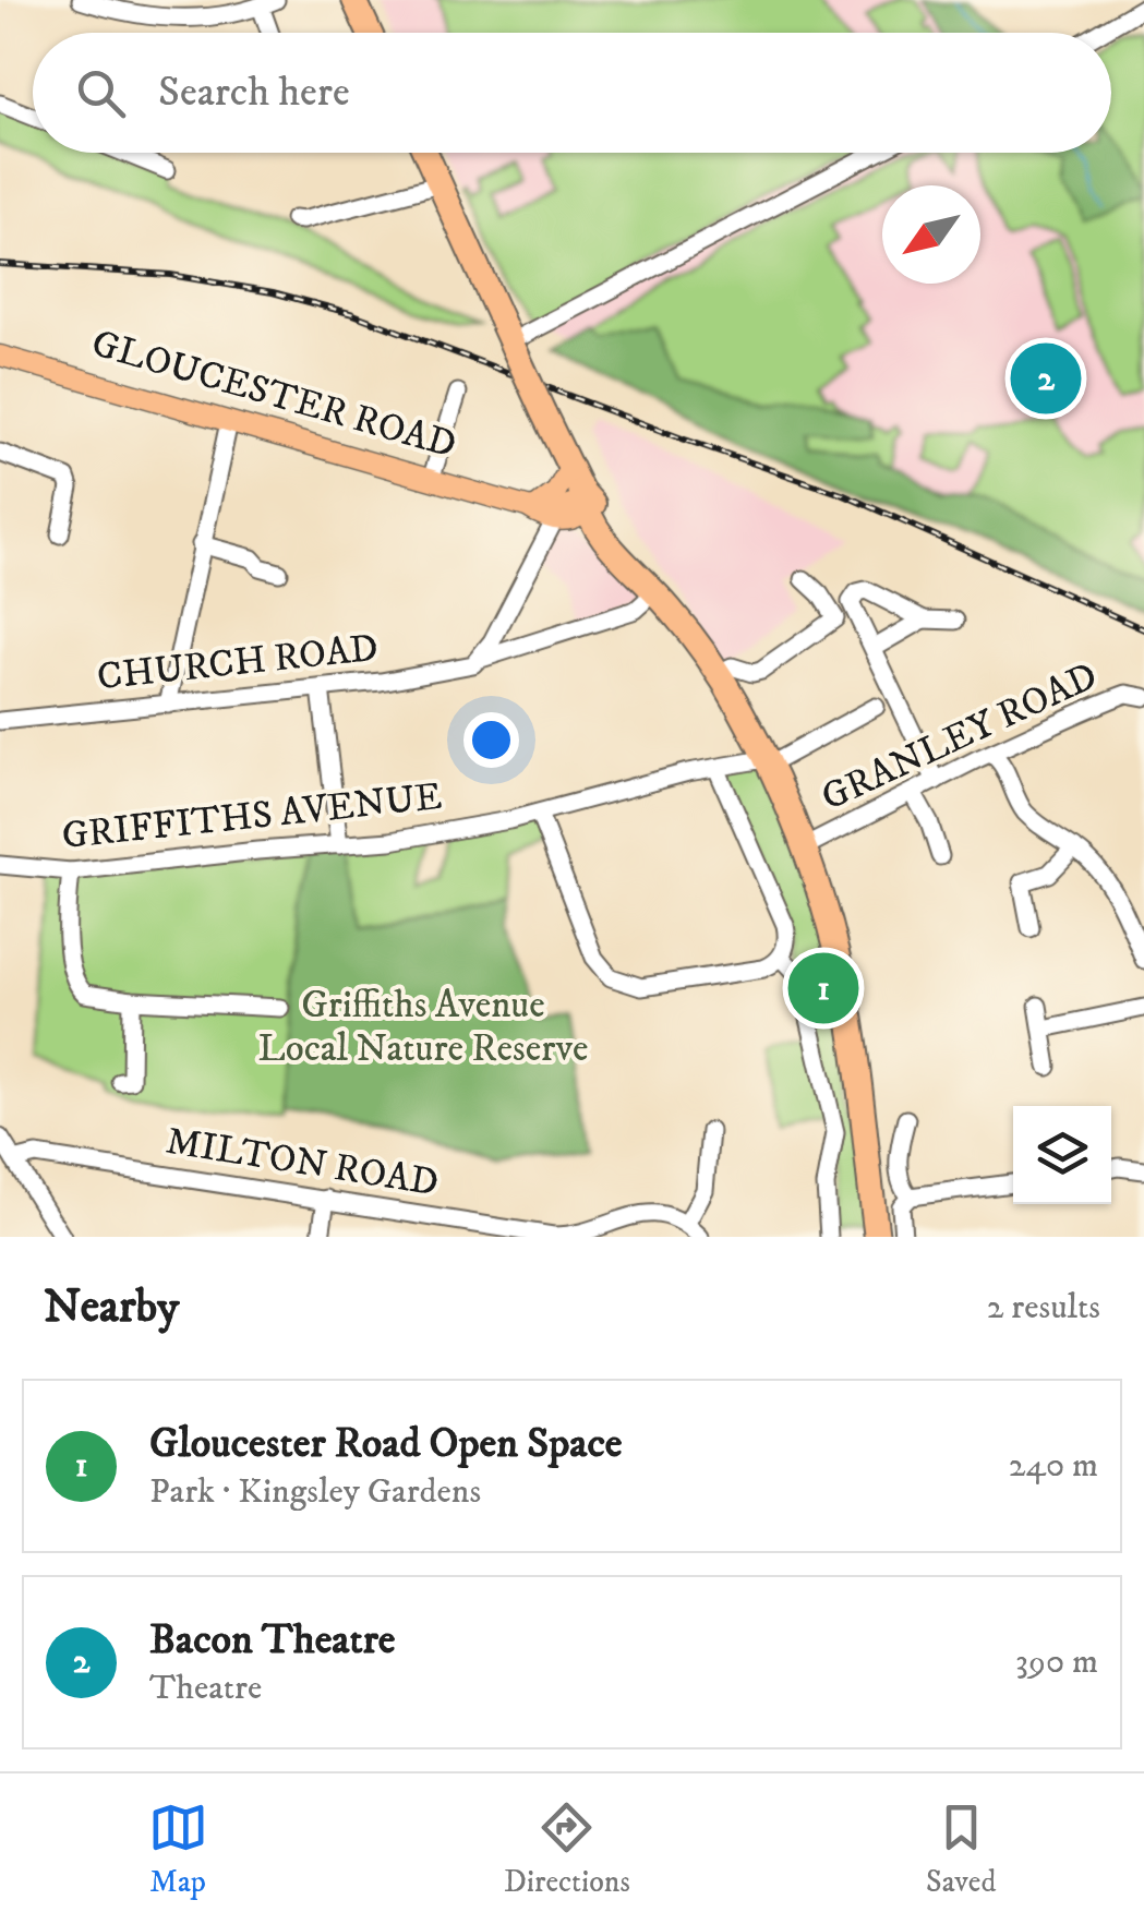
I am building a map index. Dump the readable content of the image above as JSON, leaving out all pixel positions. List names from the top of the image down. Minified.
{"streets":{"highway":["GLOUCESTER ROAD"],"street":["CHURCH ROAD","GRANLEY ROAD","GRIFFITHS AVENUE","MILTON ROAD"]},"crossings":[["GLOUCESTER ROAD","CHURCH ROAD"],["GLOUCESTER ROAD","GRANLEY ROAD"],["GLOUCESTER ROAD","GRIFFITHS AVENUE"]],"parks":["Griffiths Avenue Local Nature Reserve"],"north":"bottom left","page":{"search":"Search here","pins":["2","1"],"heading":["Nearby","2 results"],"list":[{"mark":"1","name":"Gloucester Road Open Space","note":"Park · Kingsley Gardens","value":"240 m"},{"mark":"2","name":"Bacon Theatre","note":"Theatre","value":"390 m"}],"nav":["Map","Directions","Saved"]}}
